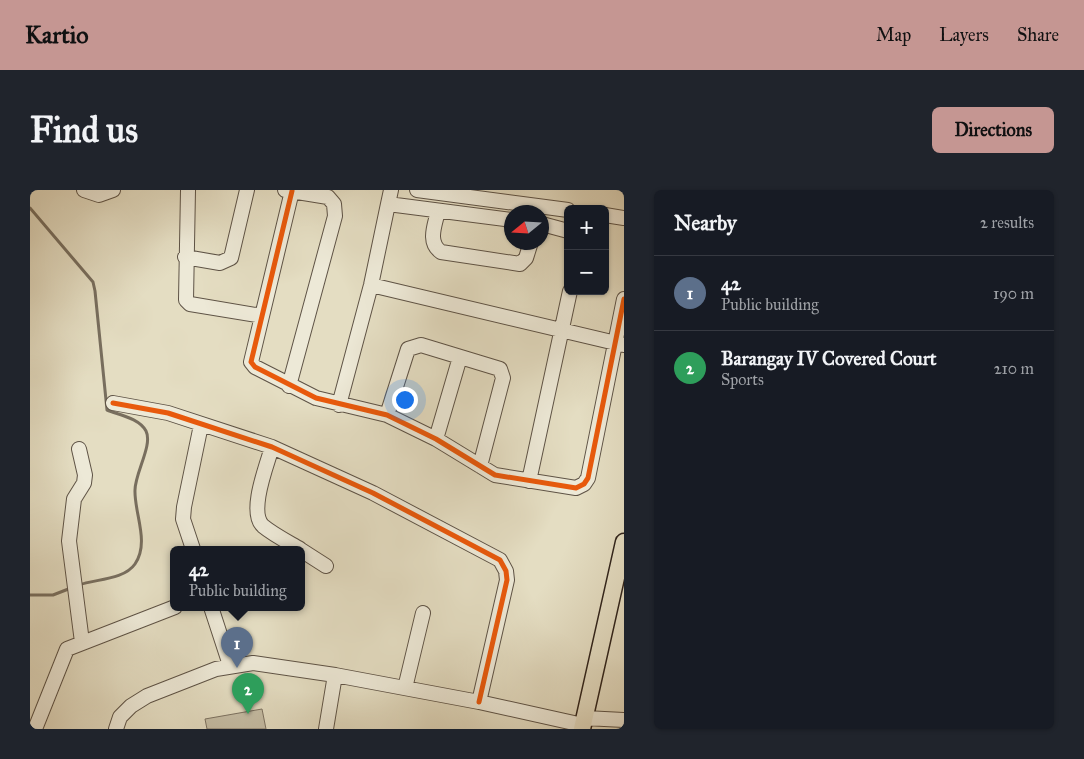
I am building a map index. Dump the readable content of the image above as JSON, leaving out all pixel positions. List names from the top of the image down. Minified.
{"north":"left","page":{"header":"Kartio","nav":["Map","Layers","Share"],"buttons":"Directions","title":"Find us","heading":["Nearby","2 results"],"map_buttons":["+","−"],"list":[{"mark":"1","name":"42","note":"Public building","value":"190 m"},{"mark":"2","name":"Barangay IV Covered Court","note":"Sports","value":"210 m"}],"popup":["42","Public building"],"pins":["1","2"]}}
